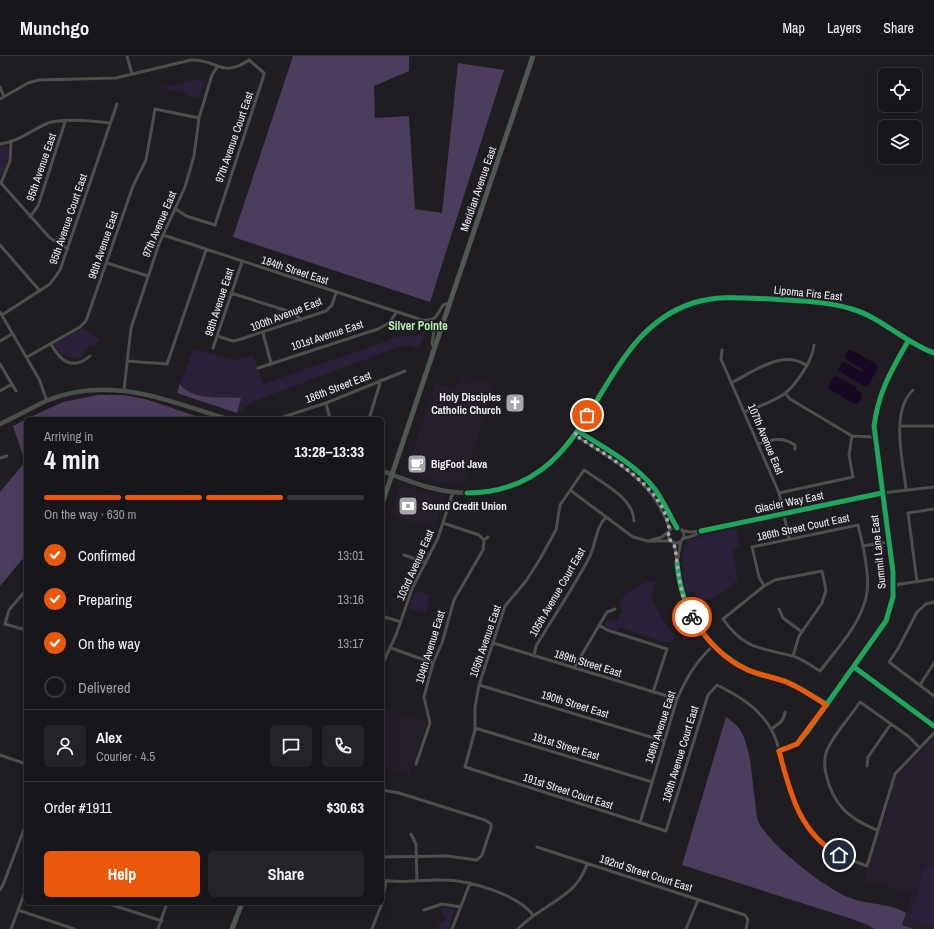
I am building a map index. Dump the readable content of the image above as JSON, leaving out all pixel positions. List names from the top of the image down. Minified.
{"streets":{"main road":["Meridian Avenue East"],"street":["97th Avenue Court East","95th Avenue East","95th Avenue Court East","97th Avenue East","96th Avenue East","184th Street East","Lipoma Firs East","98th Avenue East","100th Avenue East","101st Avenue East","186th Street East","107th Avenue East","Glacier Way East","186th Street Court East","Summit Lane East","103rd Avenue East","105th Avenue Court East","105th Avenue East","104th Avenue East","189th Street East","190th Street East","106th Avenue East","191st Street East","106th Avenue Court East","191st Street Court East","192nd Street Court East"]},"crossings":[["97th Avenue Court East","97th Avenue East"],["Meridian Avenue East","Lipoma Firs East"],["97th Avenue East","96th Avenue East"],["97th Avenue East","184th Street East"],["184th Street East","98th Avenue East"],["184th Street East","100th Avenue East"],["184th Street East","101st Avenue East"],["Lipoma Firs East","Summit Lane East"],["Lipoma Firs East","103rd Avenue East"],["98th Avenue East","100th Avenue East"],["107th Avenue East","Glacier Way East"],["107th Avenue East","186th Street Court East"],["Glacier Way East","Summit Lane East"],["105th Avenue Court East","189th Street East"],["105th Avenue East","189th Street East"],["105th Avenue East","190th Street East"],["105th Avenue East","191st Street East"],["105th Avenue East","191st Street Court East"],["189th Street East","106th Avenue East"],["190th Street East","106th Avenue East"],["106th Avenue East","191st Street East"],["106th Avenue East","191st Street Court East"],["106th Avenue Court East","191st Street Court East"]],"districts":["Silver Pointe"],"places":{"church":["Holy Disciples Catholic Church"],"cafe":["BigFoot Java"],"bank":["Sound Credit Union"]},"page":{"header":"Munchgo","nav":["Map","Layers","Share"],"heading":["4 min","Arriving in","13:28–13:33"],"panel":["Alex","Courier · 4.5","Order #1911","$30.63"],"bar":"On the way · 630 m","list":[["Confirmed","13:01"],["Preparing","13:16"],["On the way","13:17"],"Delivered"],"buttons":["Help","Share"]}}
